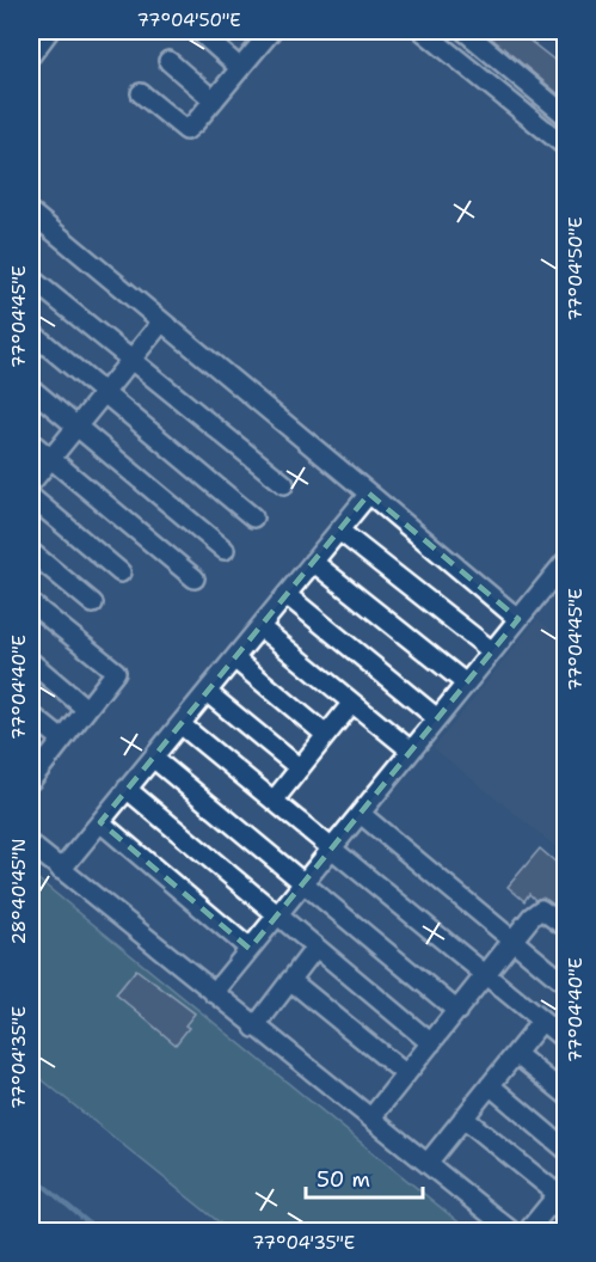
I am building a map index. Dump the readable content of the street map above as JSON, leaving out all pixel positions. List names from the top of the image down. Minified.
{"scale_bar":"50 m","coordinates":["77°04'50\"E","77°04'45\"E","77°04'40\"E","28°40'45\"N","77°04'35\"E"]}
